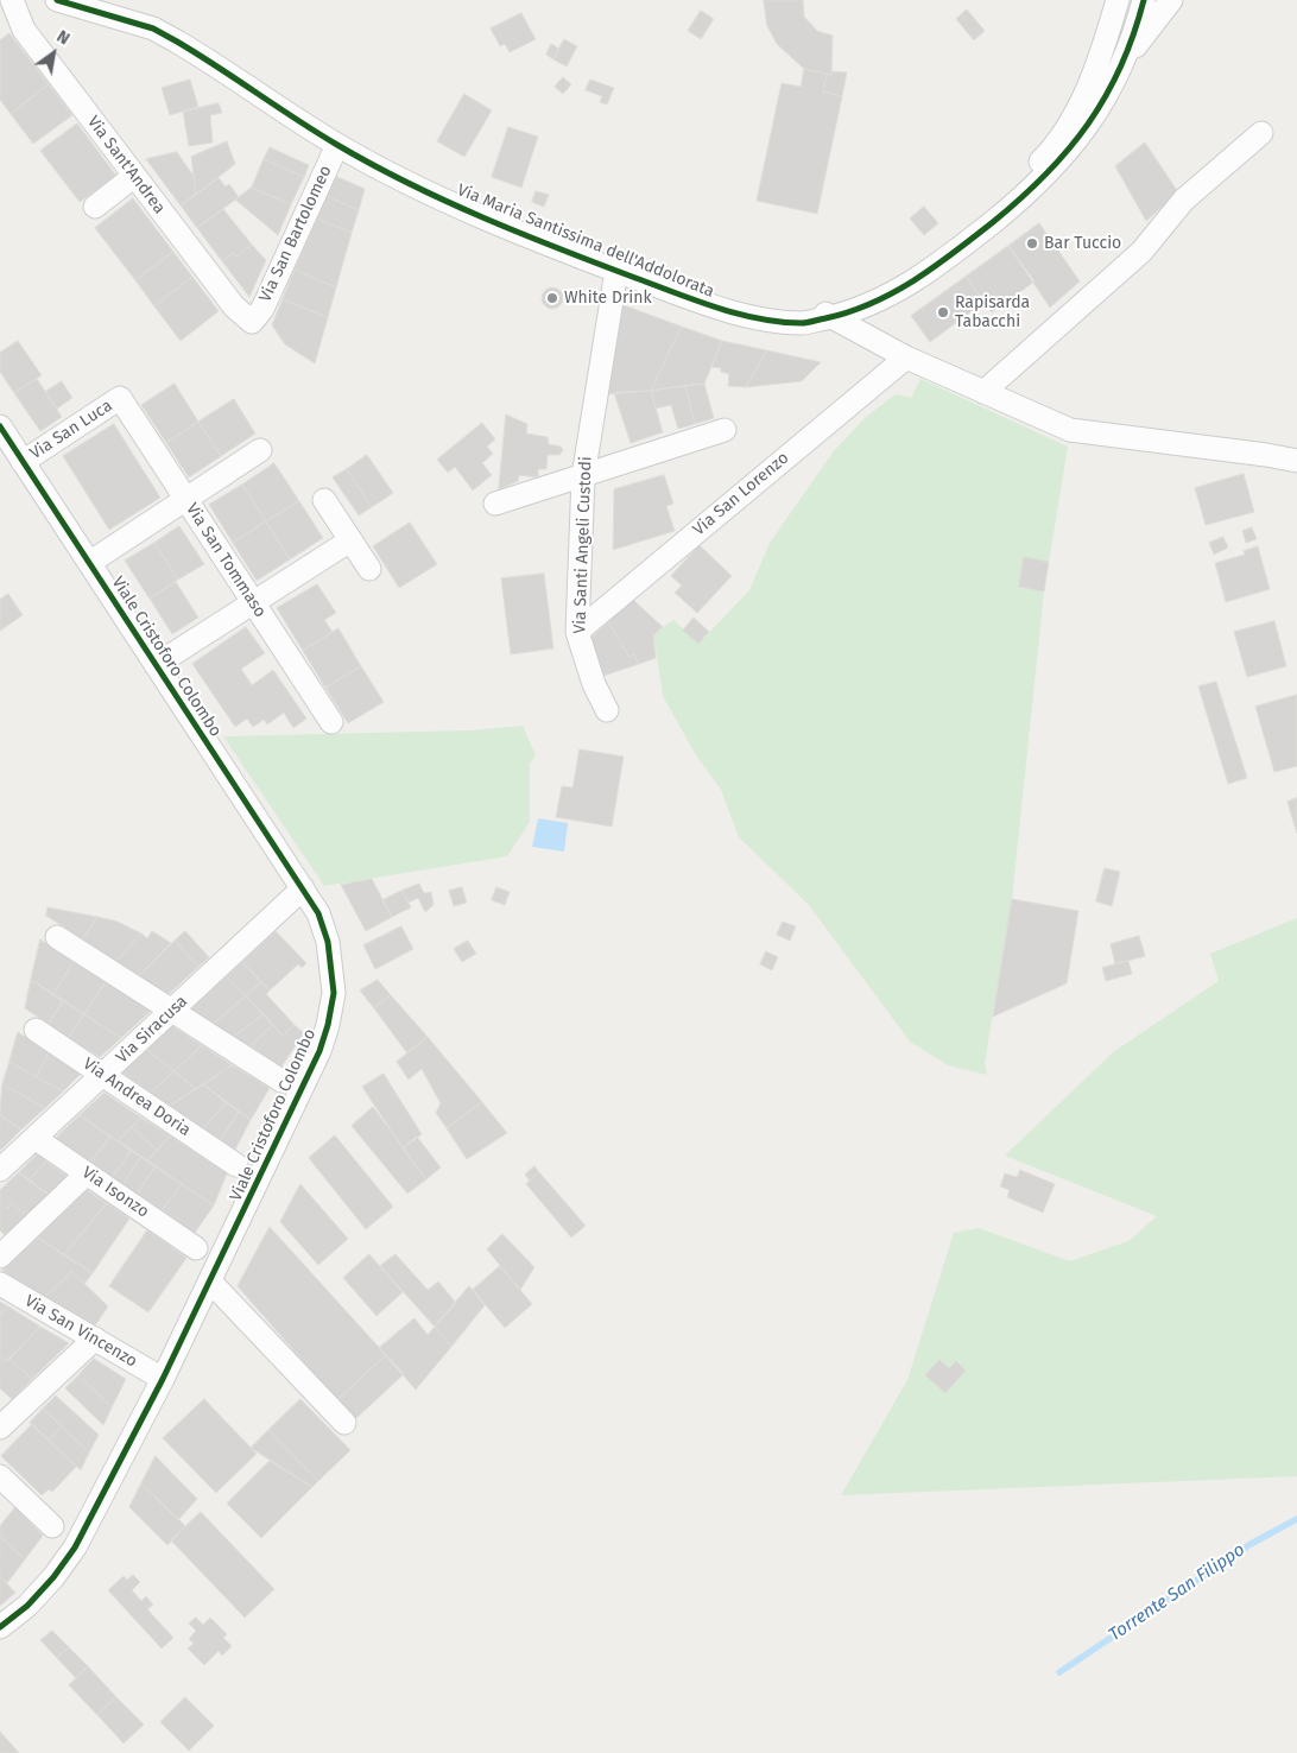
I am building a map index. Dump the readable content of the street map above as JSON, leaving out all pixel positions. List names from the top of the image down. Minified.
{"streets":{"street":["Via Sant'Andrea","Via San Bartolomeo","Via Maria Santissima dell'Addolorata","Via San Luca","Via San Lorenzo","Via Santi Angeli Custodi","Via San Tommaso","Viale Cristoforo Colombo","Via Siracusa","Via Andrea Doria","Via Isonzo","Via San Vincenzo"]},"crossings":[["Via Sant'Andrea","Via San Bartolomeo"],["Via San Bartolomeo","Via Maria Santissima dell'Addolorata"],["Via Maria Santissima dell'Addolorata","Via Santi Angeli Custodi"],["Via San Luca","Via San Tommaso"],["Via San Luca","Viale Cristoforo Colombo"],["Via San Lorenzo","Via Santi Angeli Custodi"],["Viale Cristoforo Colombo","Via Siracusa"],["Viale Cristoforo Colombo","Via San Vincenzo"],["Via Siracusa","Via Andrea Doria"],["Via Siracusa","Via Isonzo"]],"water":["Torrente San Filippo"],"places":["Bar Tuccio","White Drink","Rapisarda Tabacchi"],"north":"top right"}
